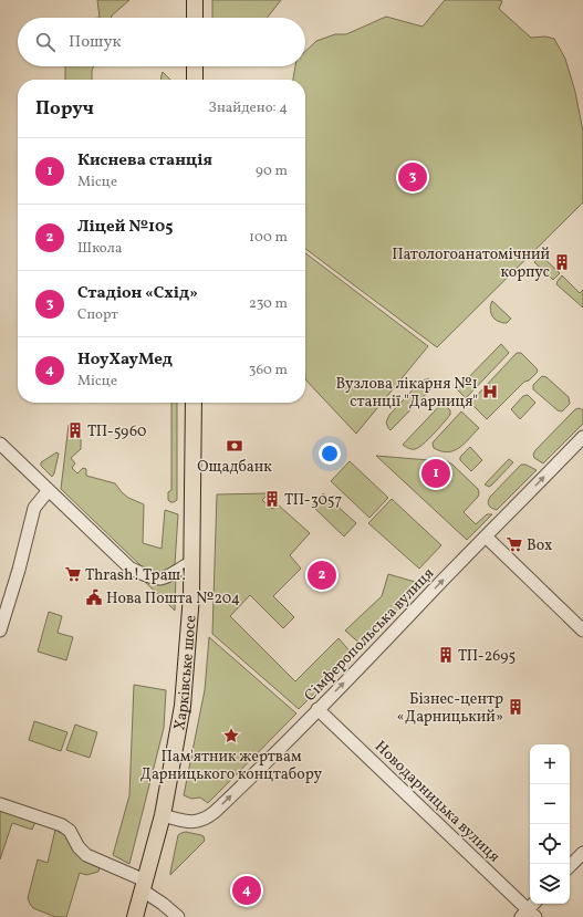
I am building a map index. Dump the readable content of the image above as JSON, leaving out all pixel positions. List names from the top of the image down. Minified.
{"streets":{"main road":["Харківське шосе"],"street":["Сімферопольська вулиця","Новодарницька вулиця"]},"crossings":[["Сімферопольська вулиця","Харківське шосе"],["Сімферопольська вулиця","Новодарницька вулиця"]],"one_way":["Сімферопольська вулиця"],"places":{"building":["Патологоанатомічний корпус","ТП-5960","ТП-3057","ТП-2695","Бізнес-центр «Дарницький»"],"hospital":["Вузлова лікарня №1 станції \"Дарниця\""],"bank":["Ощадбанк"],"supermarket":["Box","Thrash! Траш!"],"public building":["Нова Пошта №204"],"place":["Пам'ятник жертвам Дарницького концтабору"]},"page":{"search":"Пошук","heading":["Поруч","Знайдено: 4"],"list":[{"mark":"1","name":"Киснева станція","note":"Місце","value":"90 m"},{"mark":"2","name":"Ліцей №105","note":"Школа","value":"100 m"},{"mark":"3","name":"Стадіон «Схід»","note":"Спорт","value":"230 m"},{"mark":"4","name":"НоуХауМед","note":"Місце","value":"360 m"}],"pins":["3","1","2","4"],"map_buttons":["+","−"]}}
